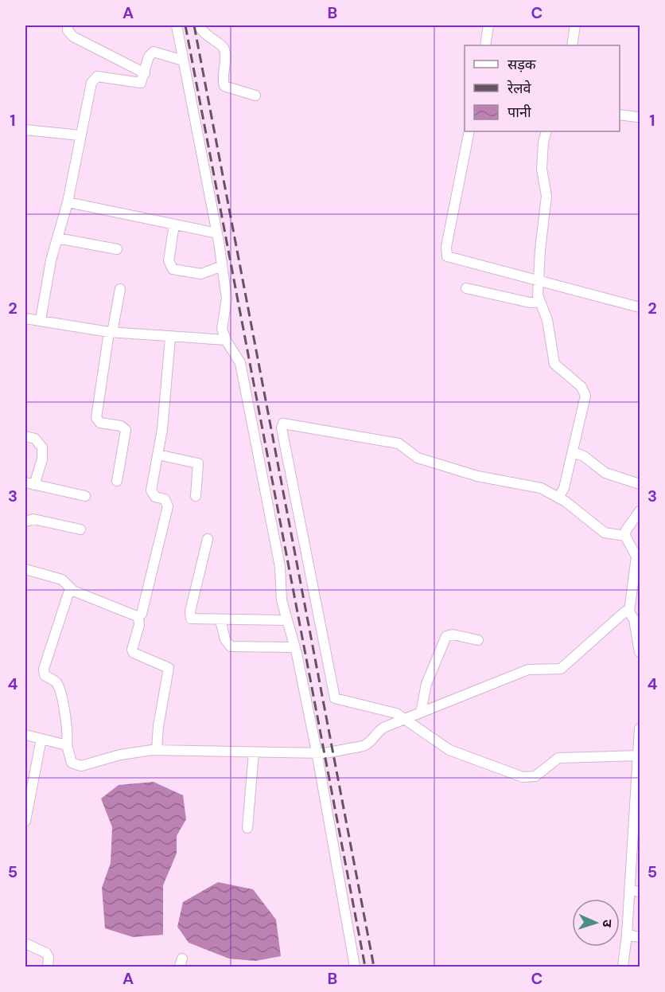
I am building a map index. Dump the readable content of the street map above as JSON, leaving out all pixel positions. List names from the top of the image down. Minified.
{"legend":["सड़क","रेलवे","पानी"],"north":"right","grid":{"columns":["A","B","C"],"rows":["1","2","3","4","5"]}}
